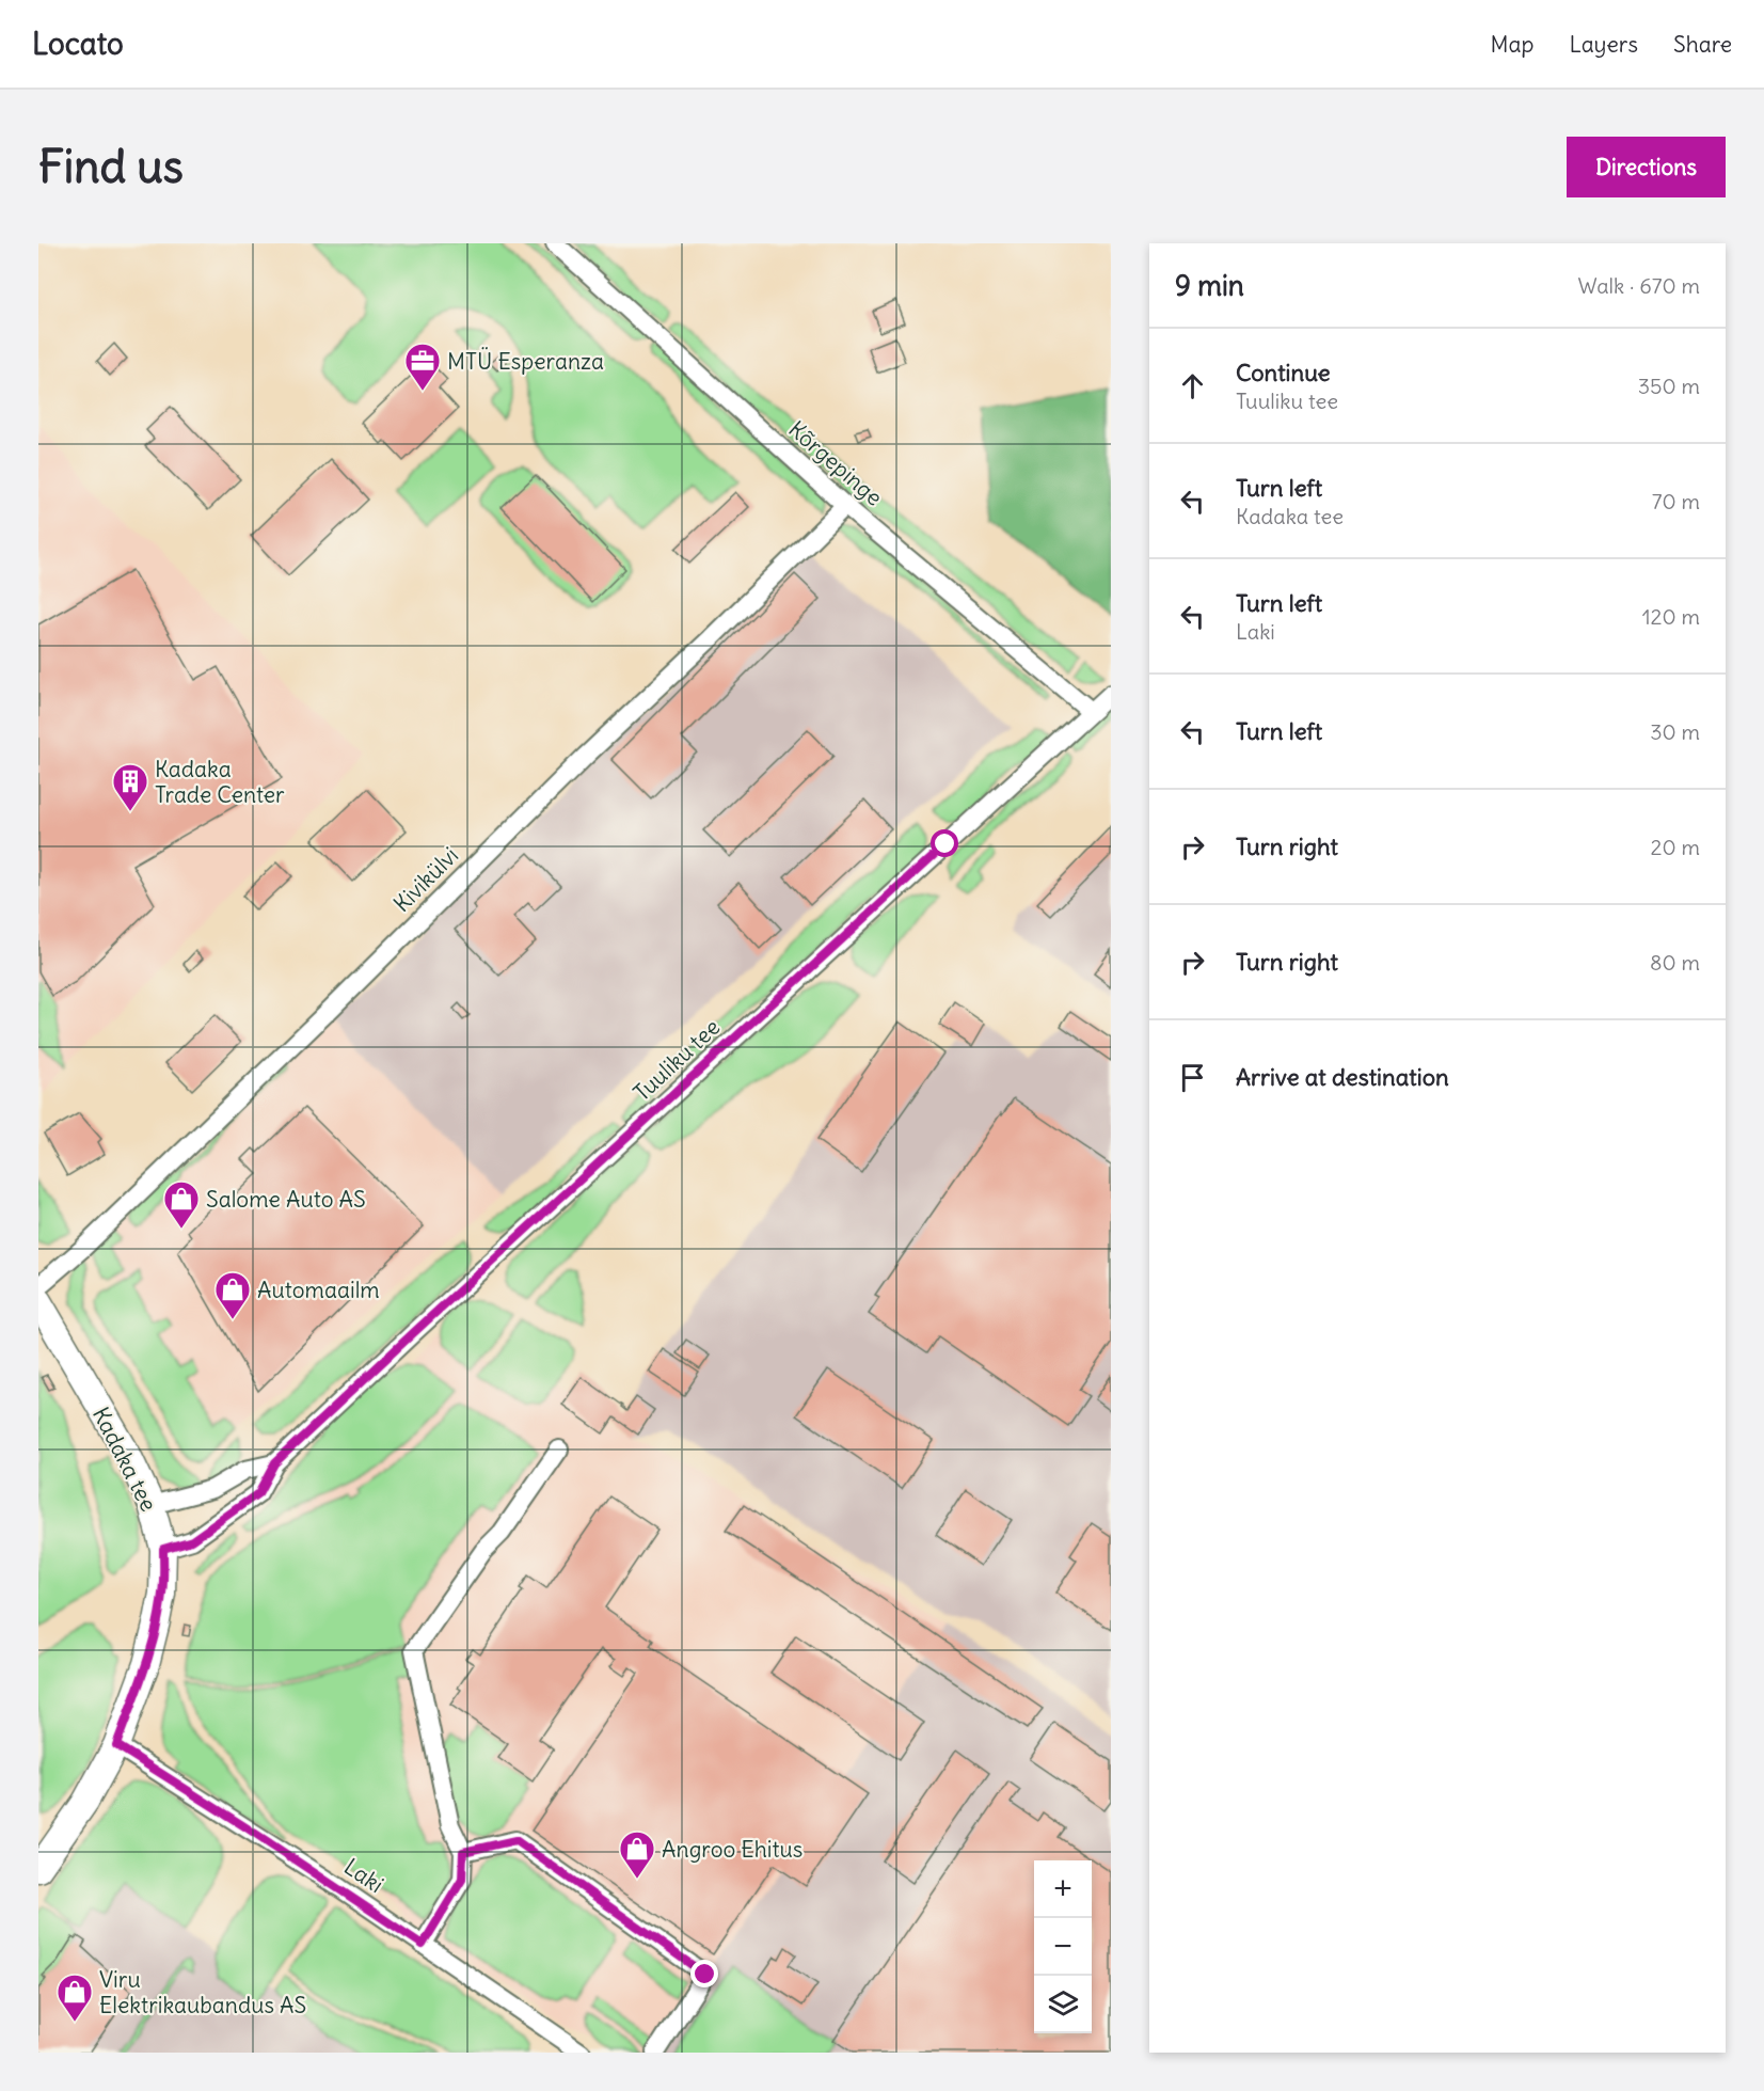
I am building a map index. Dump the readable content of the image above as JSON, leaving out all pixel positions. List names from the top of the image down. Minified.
{"streets":{"main road":["Kadaka tee"],"street":["Kõrgepinge","Kivikülvi","Tuuliku tee","Laki"]},"crossings":[["Kõrgepinge","Kivikülvi"],["Kõrgepinge","Tuuliku tee"],["Tuuliku tee","Kadaka tee"],["Kadaka tee","Laki"]],"places":{"office":["MTÜ Esperanza"],"building":["Kadaka Trade Center"],"shop":["Salome Auto AS","Automaailm","Angroo Ehitus","Viru Elektrikaubandus AS"]},"page":{"header":"Locato","nav":["Map","Layers","Share"],"buttons":"Directions","title":"Find us","heading":["9 min","Walk · 670 m"],"list":[["Continue","Tuuliku tee","350 m"],["Turn left","Kadaka tee","70 m"],["Turn left","Laki","120 m"],["Turn left","30 m"],["Turn right","20 m"],["Turn right","80 m"],"Arrive at destination"],"map_buttons":["+","−"]}}
